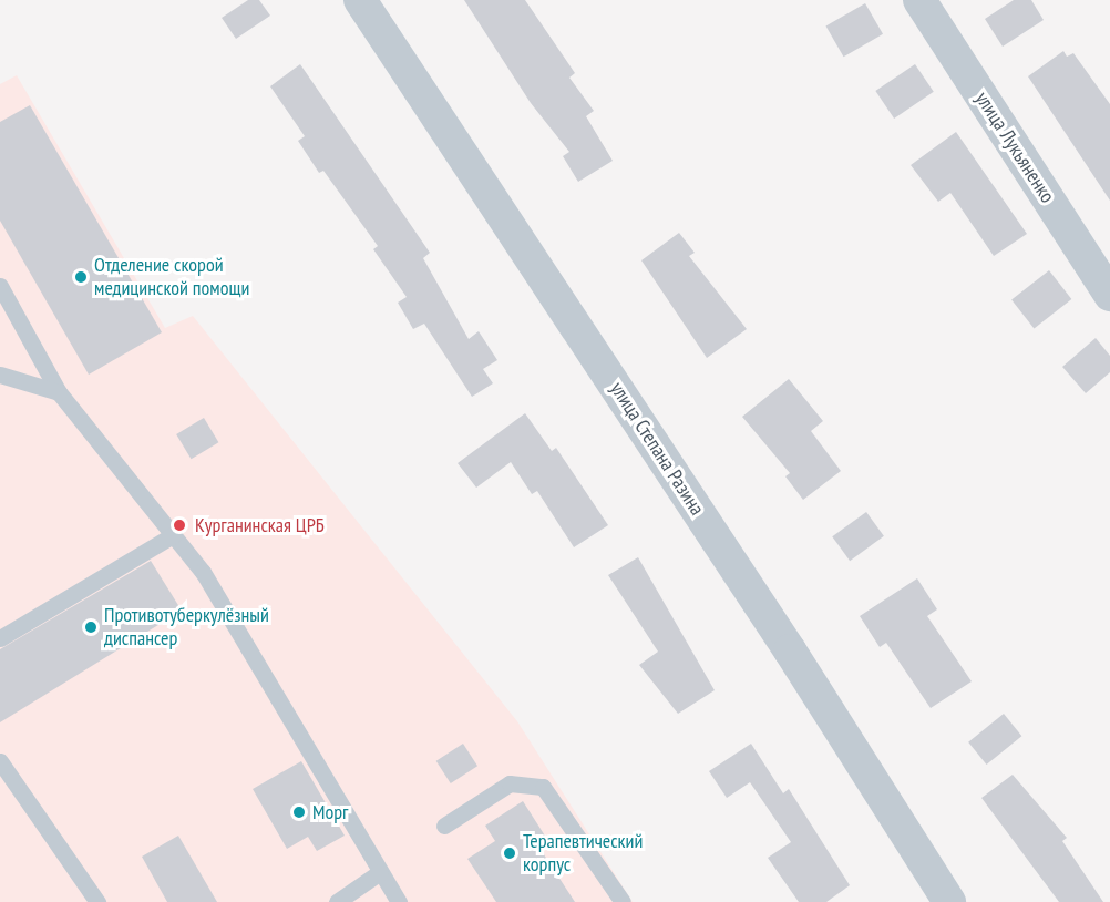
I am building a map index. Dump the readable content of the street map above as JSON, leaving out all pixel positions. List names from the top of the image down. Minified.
{"streets":{"street":["улица Лукьяненко","улица Степана Разина"]},"places":["Отделение скорой медицинской помощи","Курганинская ЦРБ","Противотуберкулёзный диспансер","Морг","Терапевтический корпус"]}
